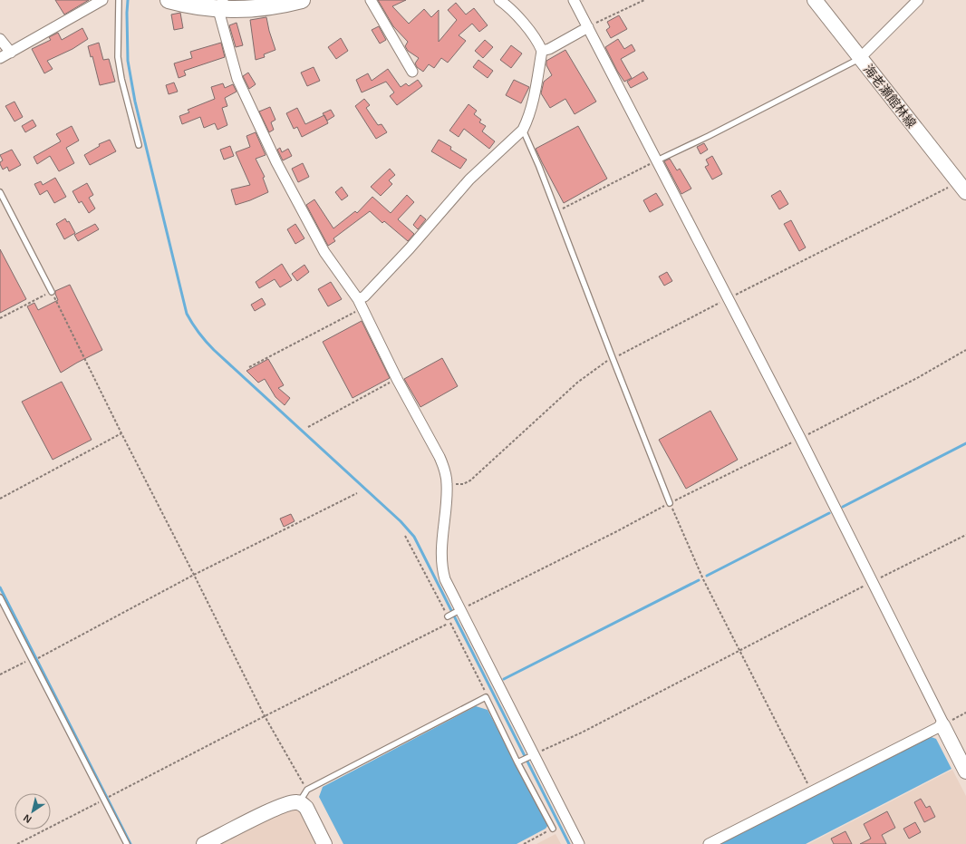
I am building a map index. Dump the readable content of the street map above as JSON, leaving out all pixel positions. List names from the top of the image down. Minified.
{"streets":{"street":["海老瀬館林線"]},"north":"bottom left"}
